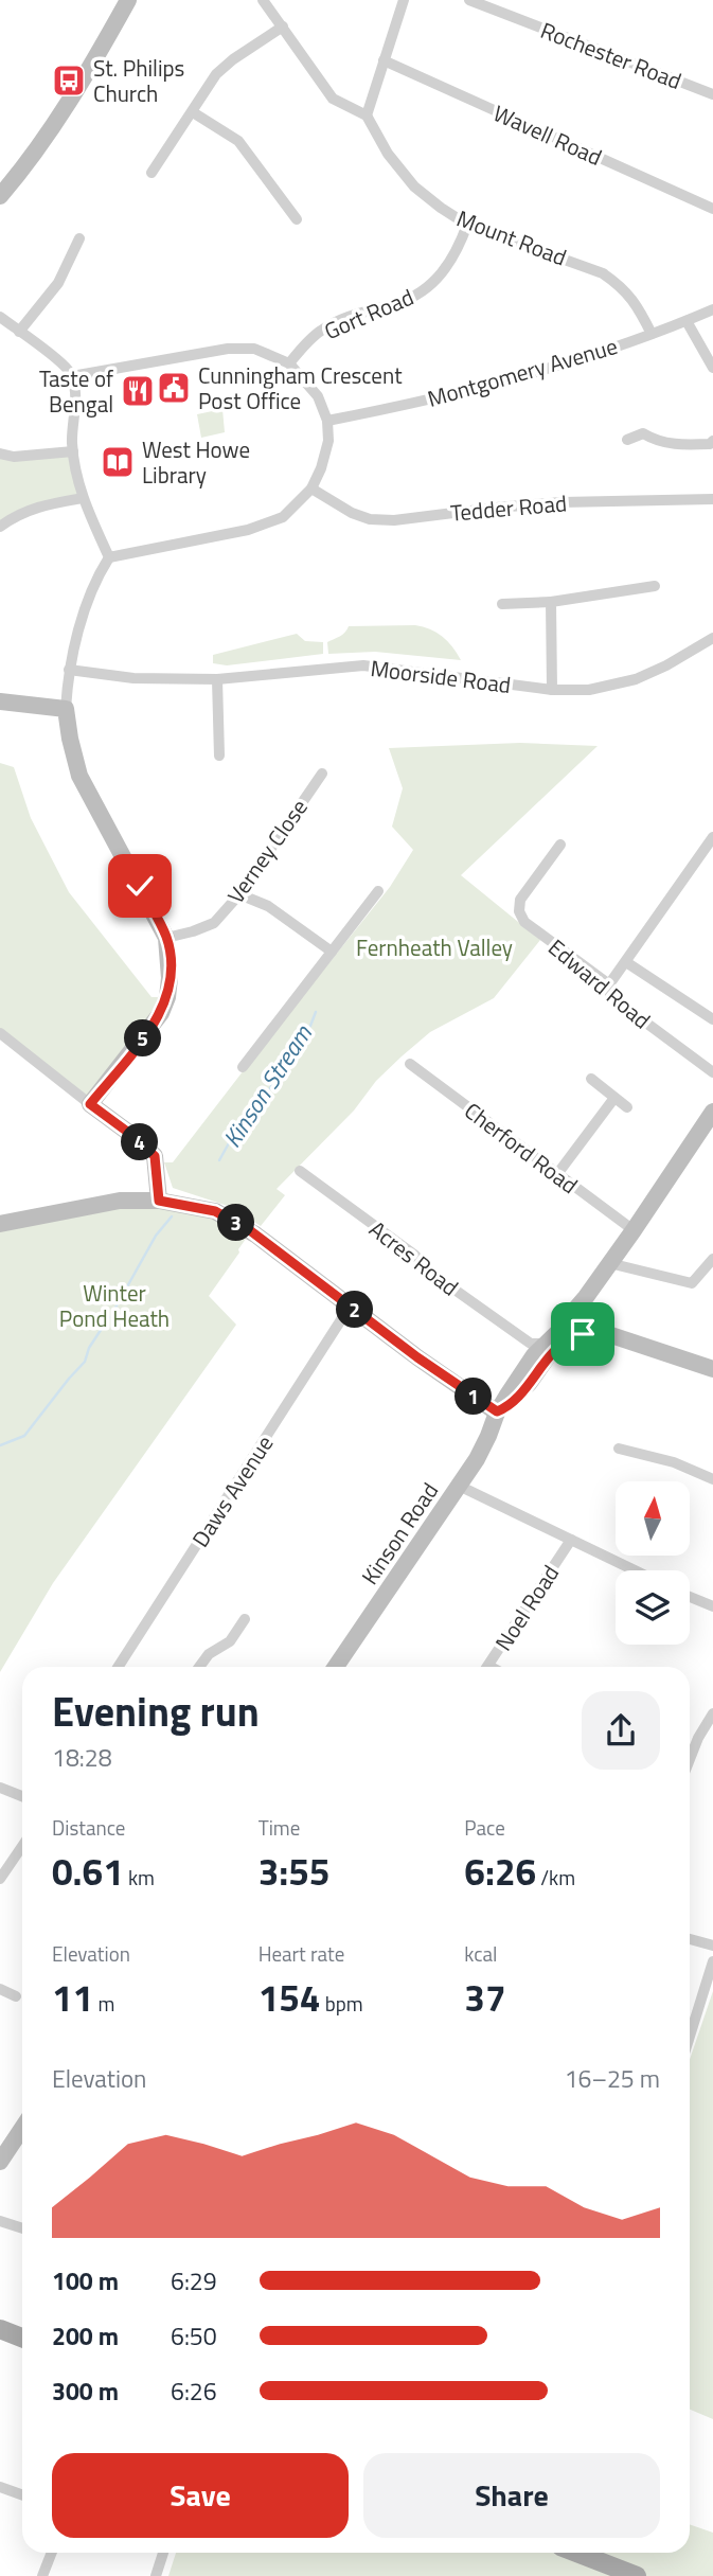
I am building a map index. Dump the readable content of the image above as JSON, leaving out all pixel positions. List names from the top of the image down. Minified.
{"streets":{"street":["Rochester Road","Wavell Road","Mount Road","Gort Road","Montgomery Avenue","Tedder Road","Moorside Road","Verney Close","Edward Road","Cherford Road","Acres Road","Daws Avenue","Kinson Road","Noel Road"]},"crossings":[["Mount Road","Gort Road"],["Mount Road","Montgomery Avenue"],["Gort Road","Montgomery Avenue"],["Gort Road","Tedder Road"],["Montgomery Avenue","Tedder Road"],["Acres Road","Kinson Road"]],"water":["Kinson Stream"],"parks":["Fernheath Valley","Winter Pond Heath"],"places":{"bus stop":["St. Philips Church"],"public building":["Cunningham Crescent Post Office"],"restaurant":["Taste of Bengal"],"library":["West Howe Library"]},"north":"top","page":{"pins":["5","4","3","2","1"],"heading":["Evening run","18:28"],"stats":[["Distance","0.61 km"],["Time","3:55"],["Pace","6:26 /km"],["Elevation","11 m"],["Heart rate","154 bpm"],["kcal","37"]],"chart":["Elevation","16–25 m"],"list":[{"name":"100 m","note":"6:29"},{"name":"200 m","note":"6:50"},{"name":"300 m","note":"6:26"}],"buttons":["Save","Share"]}}
